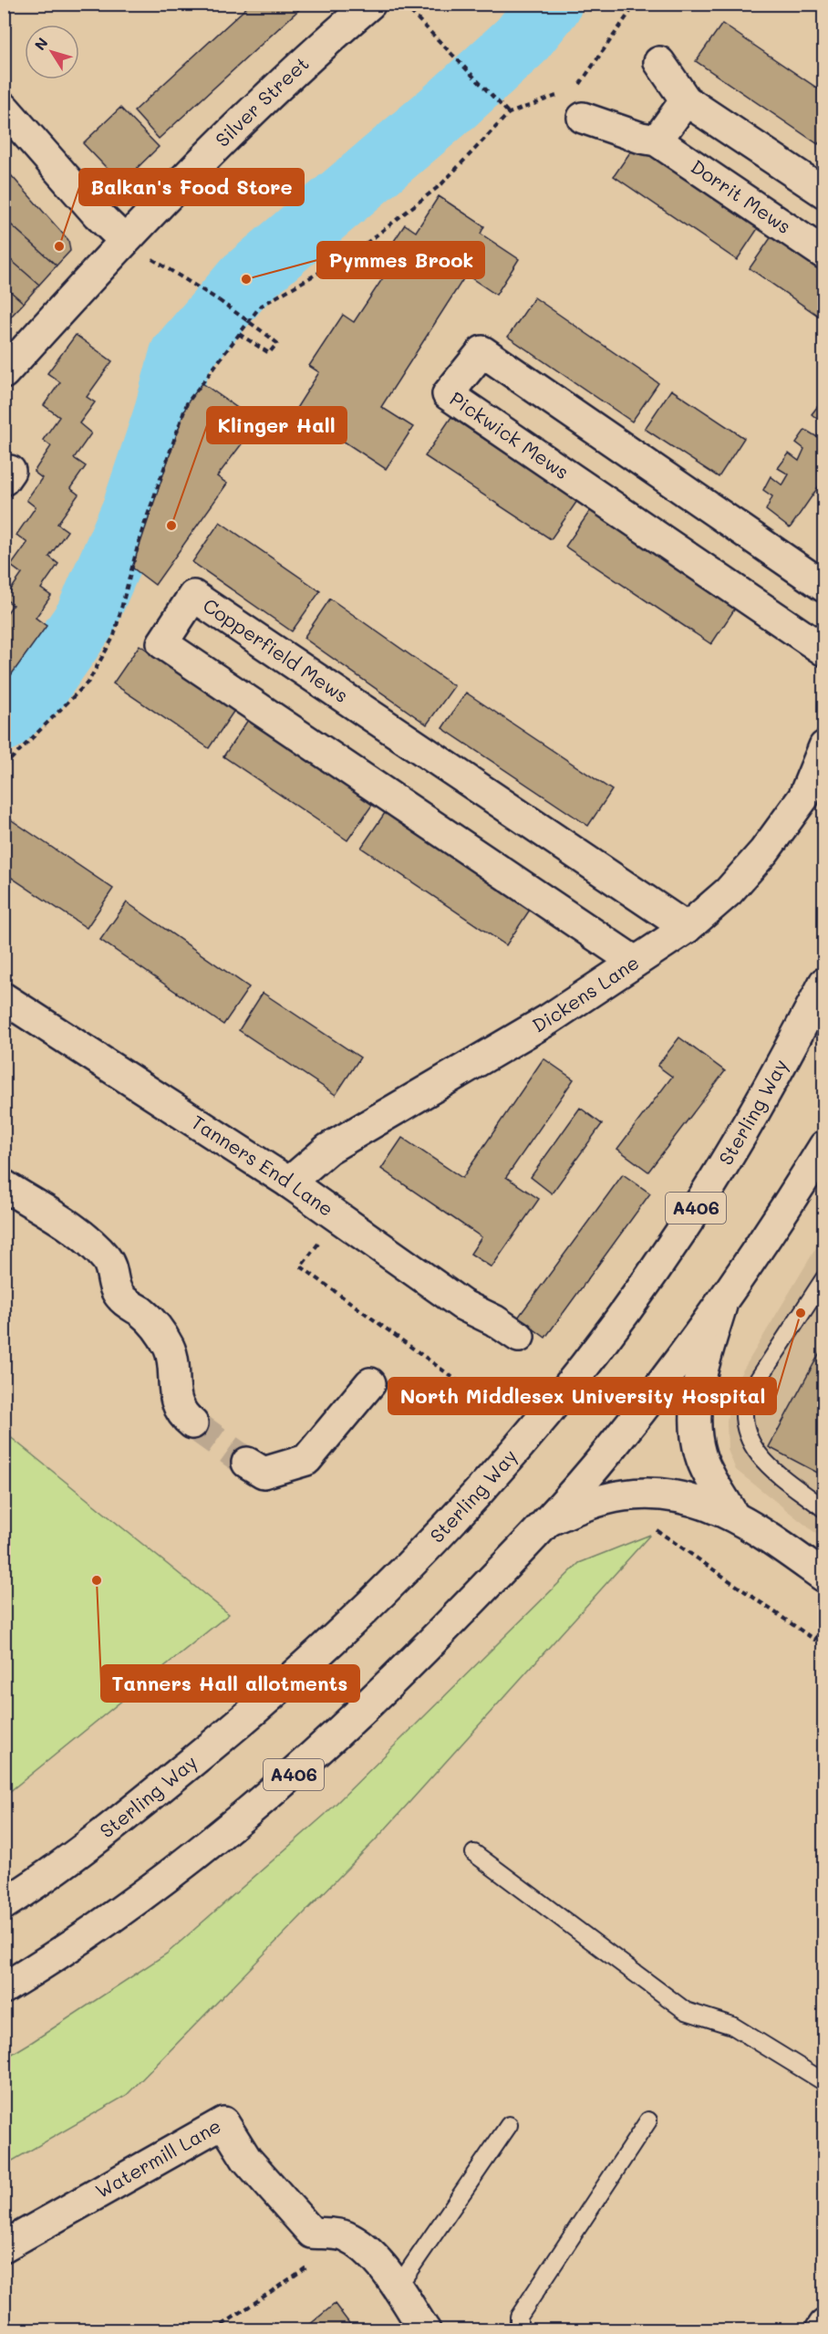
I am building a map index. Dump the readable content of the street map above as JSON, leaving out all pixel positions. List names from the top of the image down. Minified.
{"streets":{"main road":["Silver Street","Dorrit Mews","Pickwick Mews","Copperfield Mews","Dickens Lane","Sterling Way","Tanners End Lane","A406","Watermill Lane"]},"crossings":[["Copperfield Mews","Dickens Lane"],["Dickens Lane","Tanners End Lane"]],"places":["Balkan's Food Store","Pymmes Brook","Klinger Hall","North Middlesex University Hospital","Tanners Hall allotments"],"north":"top left"}
